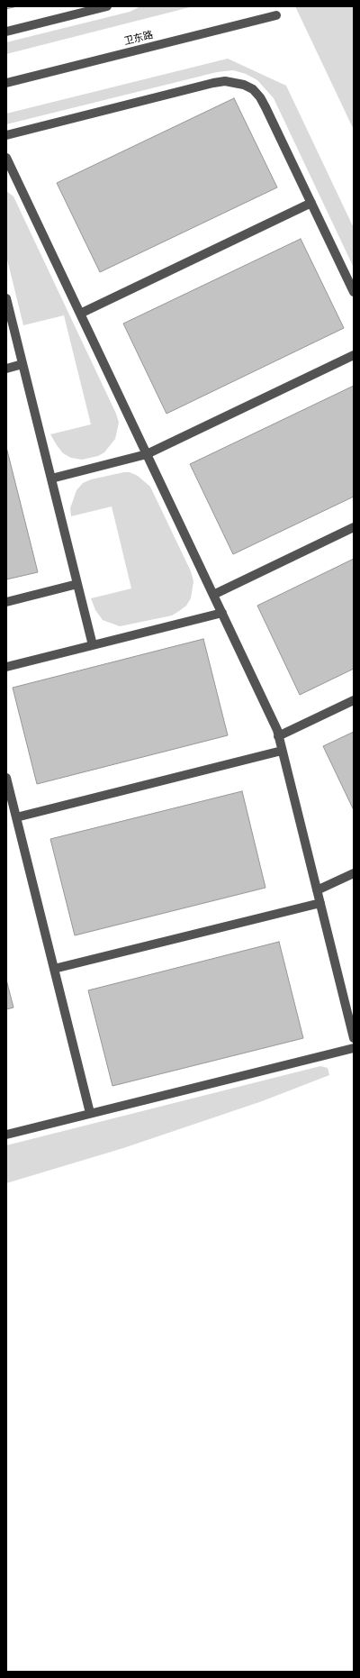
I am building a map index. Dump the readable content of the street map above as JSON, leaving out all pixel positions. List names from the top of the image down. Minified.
{"streets":{"street":["卫东路"]}}
